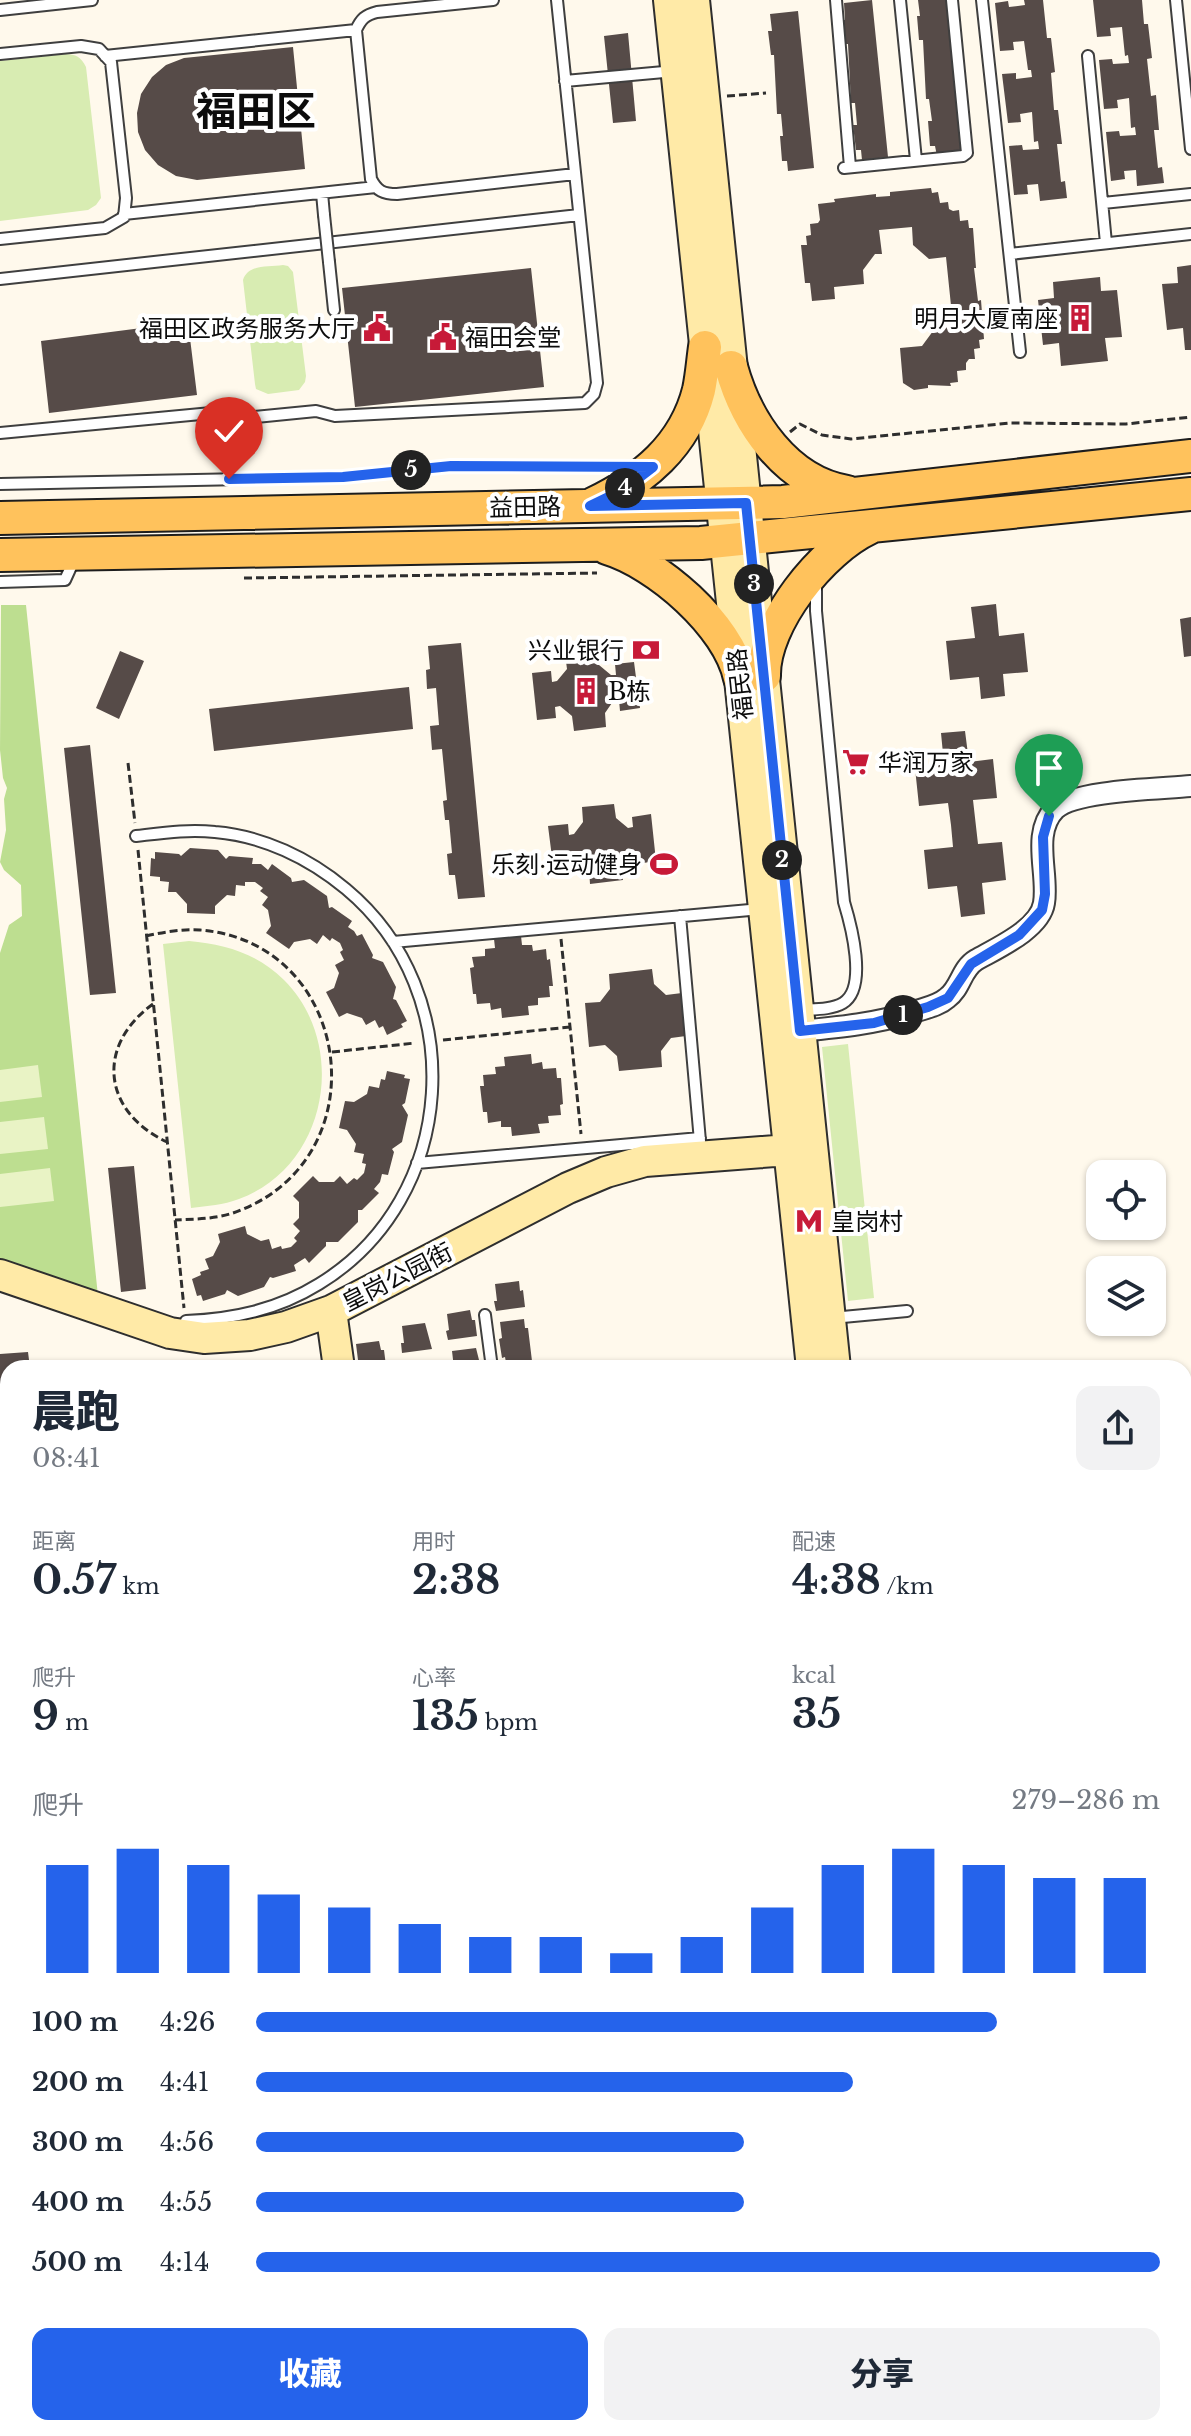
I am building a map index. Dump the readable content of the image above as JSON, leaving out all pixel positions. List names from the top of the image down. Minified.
{"streets":{"main road":["益田路","福民路","皇岗公园街"]},"crossings":[["益田路","福民路"],["福民路","皇岗公园街"]],"districts":["福田区"],"places":{"building":["明月大厦南座","B栋"],"public building":["福田区政务服务大厅","福田会堂"],"bank":["兴业银行"],"supermarket":["华润万家"],"sports":["乐刻·运动健身"],"metro station":["皇岗村"]},"page":{"pins":["5","4","3","2","1"],"heading":["晨跑","08:41"],"stats":[["距离","0.57 km"],["用时","2:38"],["配速","4:38 /km"],["爬升","9 m"],["心率","135 bpm"],["kcal","35"]],"chart":["爬升","279–286 m"],"list":[{"name":"100 m","note":"4:26"},{"name":"200 m","note":"4:41"},{"name":"300 m","note":"4:56"},{"name":"400 m","note":"4:55"},{"name":"500 m","note":"4:14"}],"buttons":["收藏","分享"]}}
